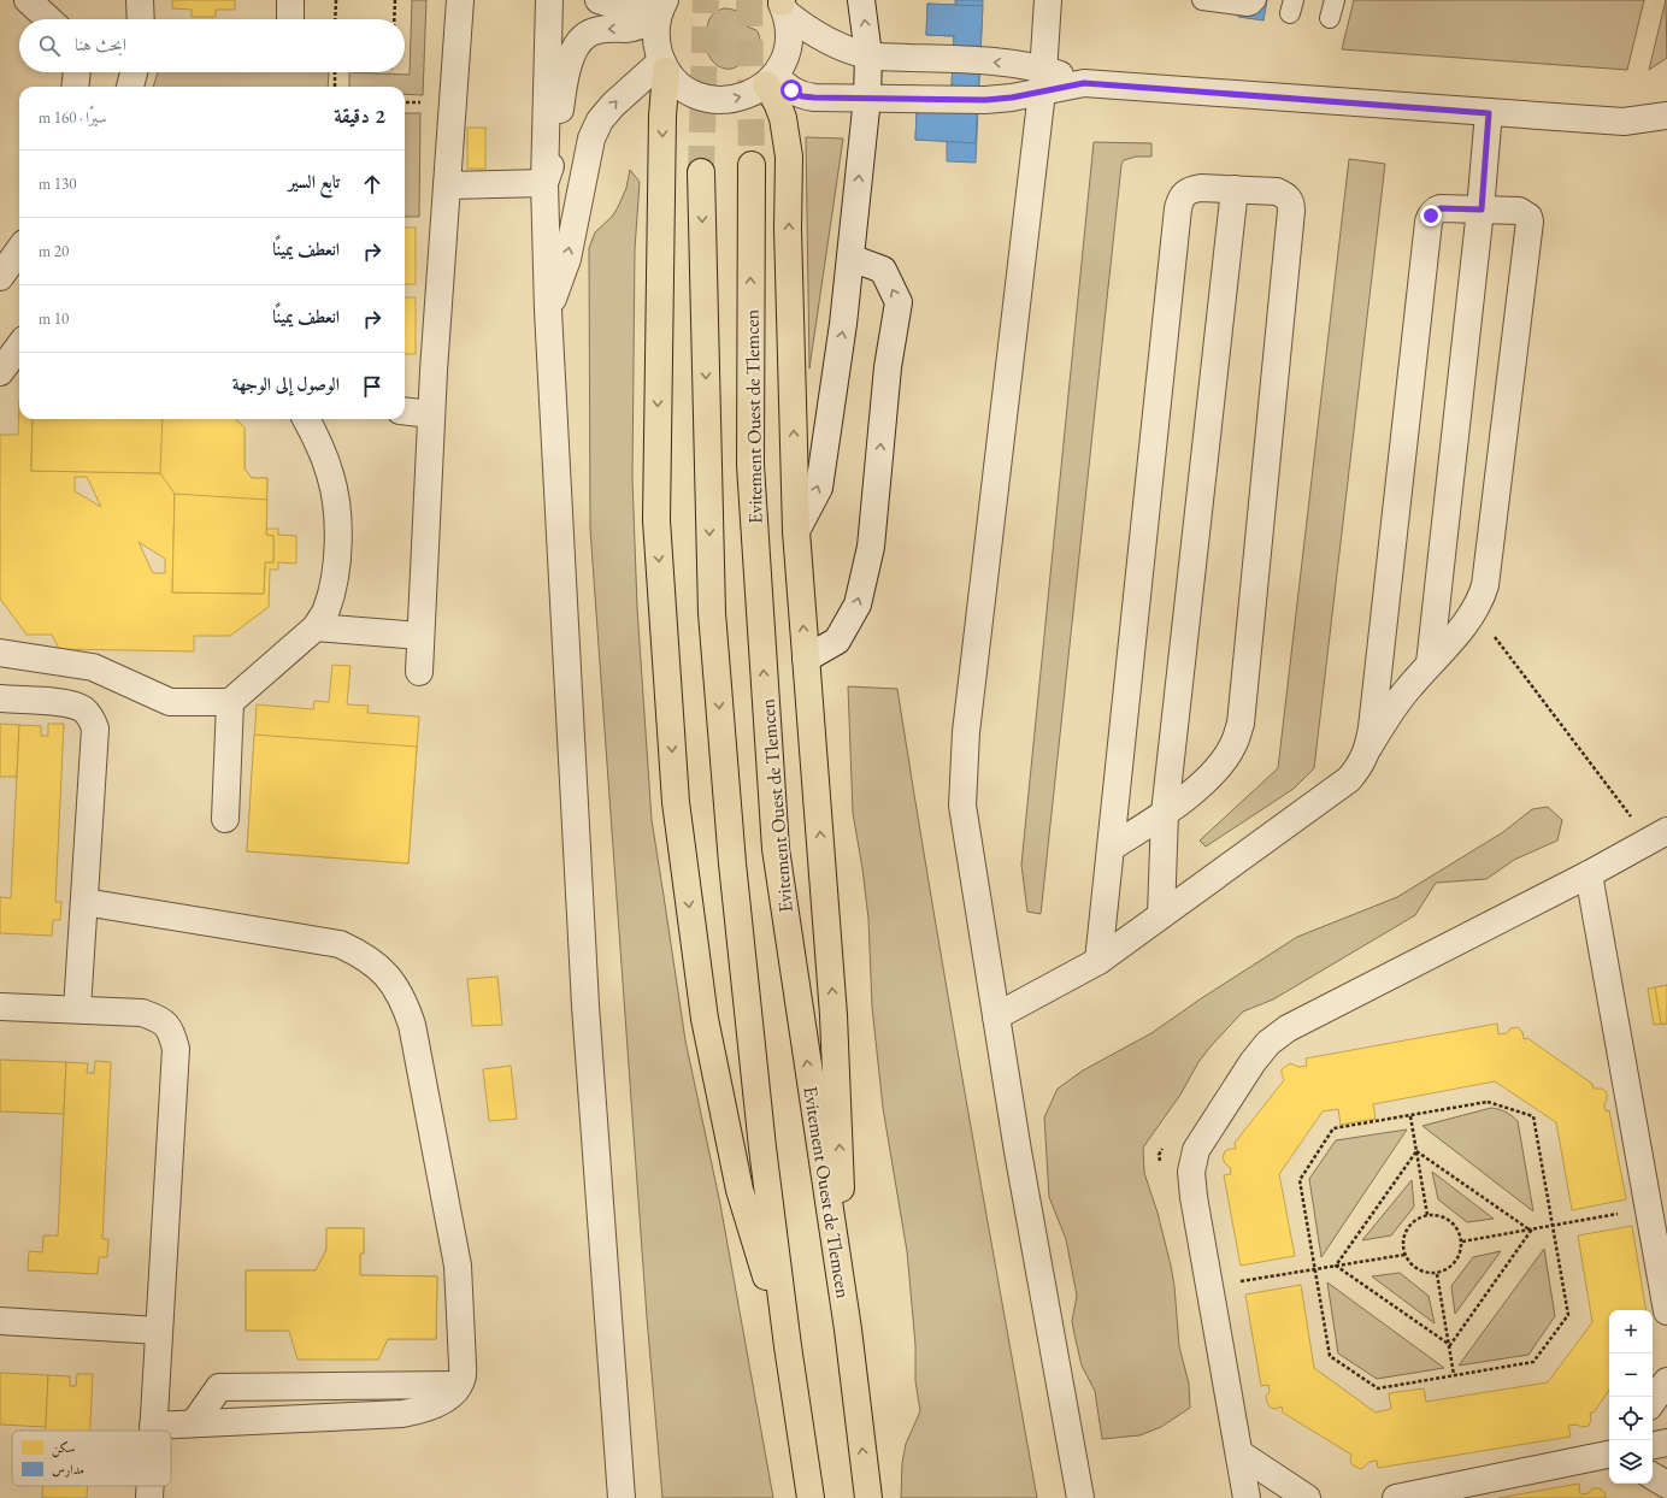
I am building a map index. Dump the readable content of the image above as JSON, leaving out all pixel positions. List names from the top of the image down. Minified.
{"streets":{"highway":["Evitement Ouest de Tlemcen"]},"legend":["سكن","مدارس"],"page":{"search":"ابحث هنا","heading":["2 دقيقة","سيرًا · 160 m"],"list":[["تابع السير","130 m"],["انعطف يمينًا","20 m"],["انعطف يمينًا","10 m"],"الوصول إلى الوجهة"],"map_buttons":["+","−"]}}
